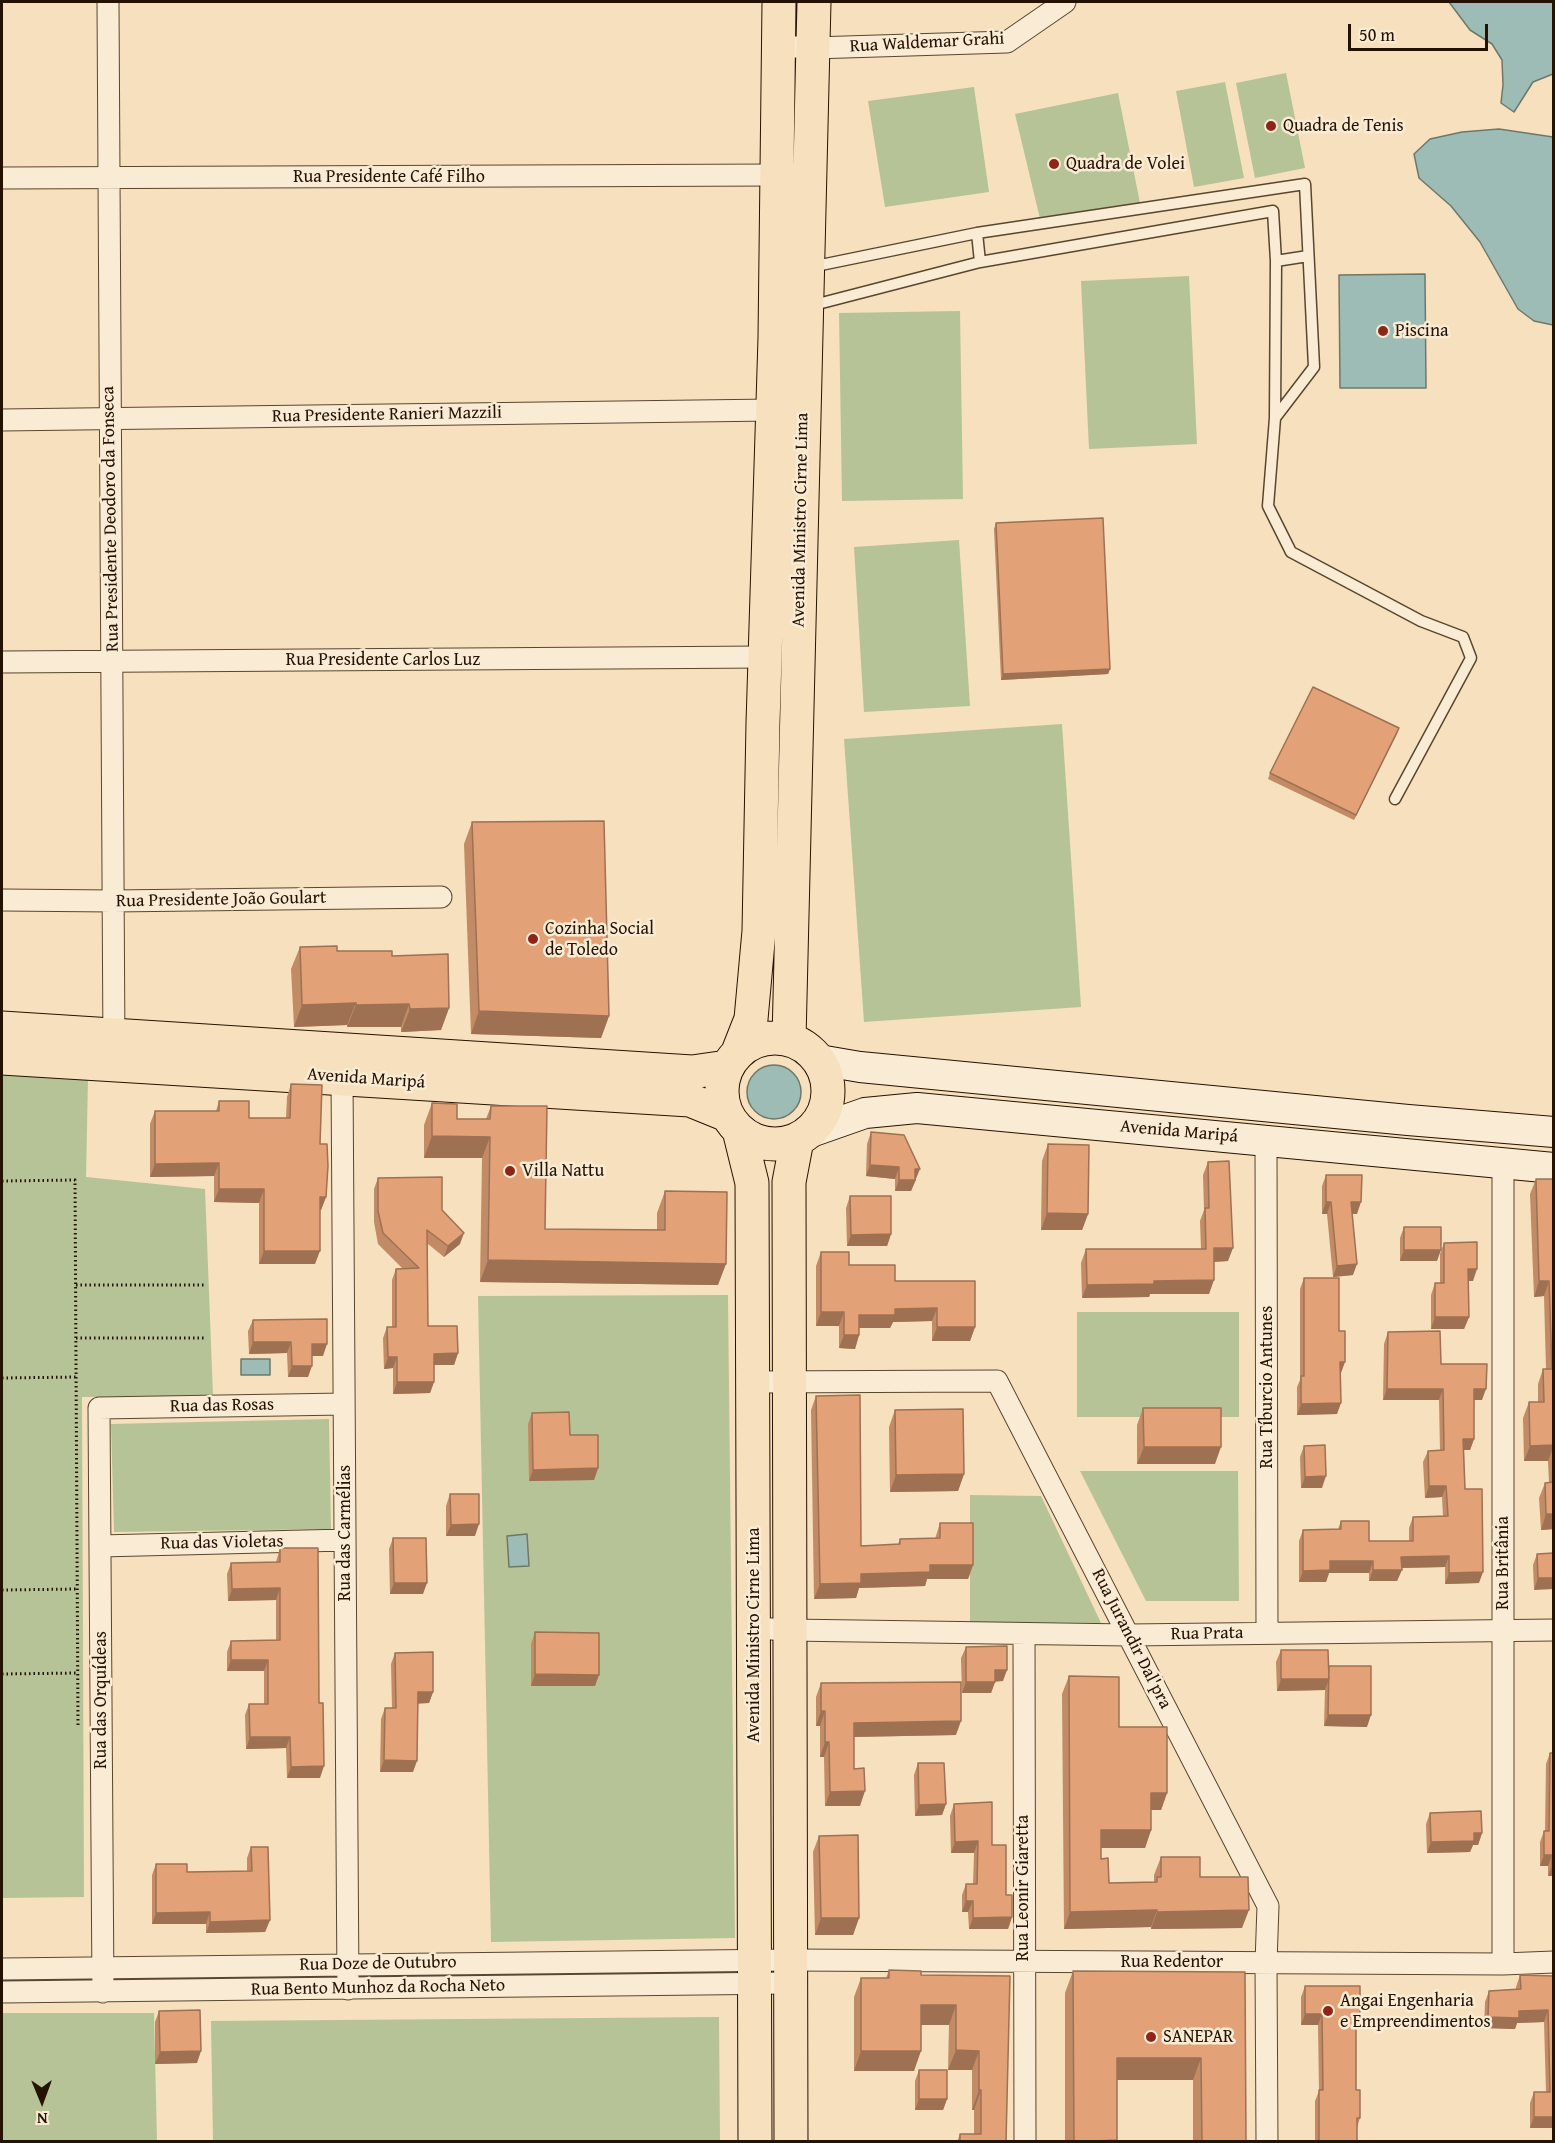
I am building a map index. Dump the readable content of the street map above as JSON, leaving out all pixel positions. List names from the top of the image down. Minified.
{"streets":{"main road":["Avenida Ministro Cirne Lima","Avenida Maripá"],"street":["Rua Waldemar Grahi","Rua Presidente Café Filho","Rua Presidente Ranieri Mazzili","Rua Presidente Deodoro da Fonseca","Rua Presidente Carlos Luz","Rua Presidente João Goulart","Rua Tíburcio Antunes","Rua das Rosas","Rua das Carmélias","Rua das Violetas","Rua Britânia","Rua Prata","Rua Jurandir Dal'pra","Rua das Orquídeas","Rua Leonir Giaretta","Rua Redentor","Rua Doze de Outubro","Rua Bento Munhoz da Rocha Neto"]},"crossings":[["Rua Waldemar Grahi","Avenida Ministro Cirne Lima"],["Rua Presidente Café Filho","Rua Presidente Deodoro da Fonseca"],["Rua Presidente Ranieri Mazzili","Rua Presidente Deodoro da Fonseca"],["Rua Presidente Ranieri Mazzili","Avenida Ministro Cirne Lima"],["Rua Presidente Deodoro da Fonseca","Rua Presidente Carlos Luz"],["Rua Presidente Deodoro da Fonseca","Rua Presidente João Goulart"],["Rua Presidente Deodoro da Fonseca","Avenida Maripá"],["Avenida Ministro Cirne Lima","Avenida Maripá"],["Avenida Ministro Cirne Lima","Rua Prata"],["Avenida Ministro Cirne Lima","Rua Jurandir Dal'pra"],["Avenida Ministro Cirne Lima","Rua Redentor"],["Avenida Ministro Cirne Lima","Rua Doze de Outubro"],["Avenida Ministro Cirne Lima","Rua Bento Munhoz da Rocha Neto"],["Avenida Maripá","Rua Tíburcio Antunes"],["Avenida Maripá","Rua das Carmélias"],["Avenida Maripá","Rua Britânia"],["Rua Tíburcio Antunes","Rua Prata"],["Rua das Rosas","Rua das Carmélias"],["Rua das Rosas","Rua das Orquídeas"],["Rua das Carmélias","Rua das Violetas"],["Rua das Carmélias","Rua Doze de Outubro"],["Rua das Carmélias","Rua Bento Munhoz da Rocha Neto"],["Rua das Violetas","Rua das Orquídeas"],["Rua Britânia","Rua Prata"],["Rua Britânia","Rua Redentor"],["Rua Prata","Rua Jurandir Dal'pra"],["Rua Prata","Rua Leonir Giaretta"],["Rua Jurandir Dal'pra","Rua Redentor"],["Rua das Orquídeas","Rua Doze de Outubro"],["Rua das Orquídeas","Rua Bento Munhoz da Rocha Neto"],["Rua Leonir Giaretta","Rua Redentor"],["Rua Redentor","Rua Doze de Outubro"],["Rua Redentor","Rua Bento Munhoz da Rocha Neto"],["Rua Doze de Outubro","Rua Bento Munhoz da Rocha Neto"]],"places":["Quadra de Tenis","Quadra de Volei","Piscina","Cozinha Social de Toledo","Villa Nattu","Angai Engenharia e Empreendimentos","SANEPAR"],"scale_bar":"50 m","north":"bottom"}
